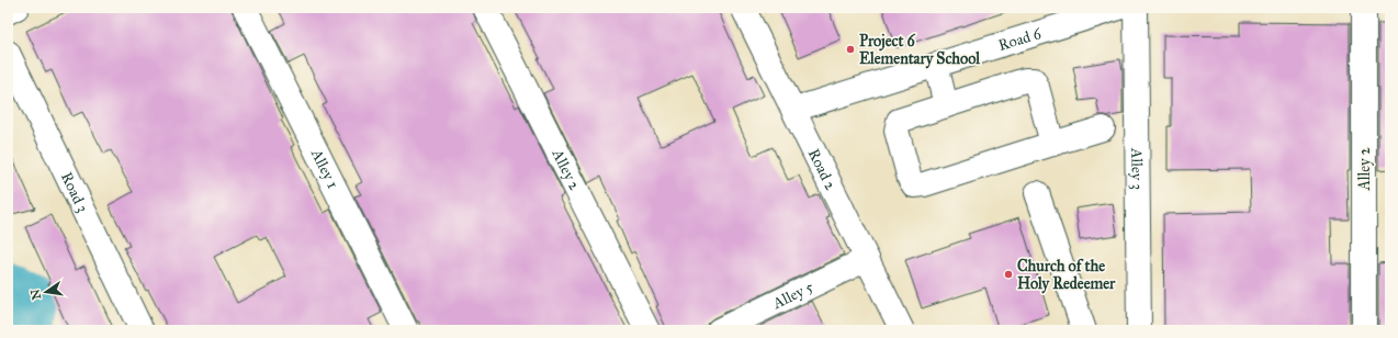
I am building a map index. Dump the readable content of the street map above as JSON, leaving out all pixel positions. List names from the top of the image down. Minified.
{"streets":{"street":["Road 6","Alley 1","Alley 2","Road 2","Alley 3","Road 3","Alley 5"]},"crossings":[["Road 6","Road 2"],["Road 2","Alley 5"]],"places":["Project 6 Elementary School","Church of the Holy Redeemer"],"north":"left"}
